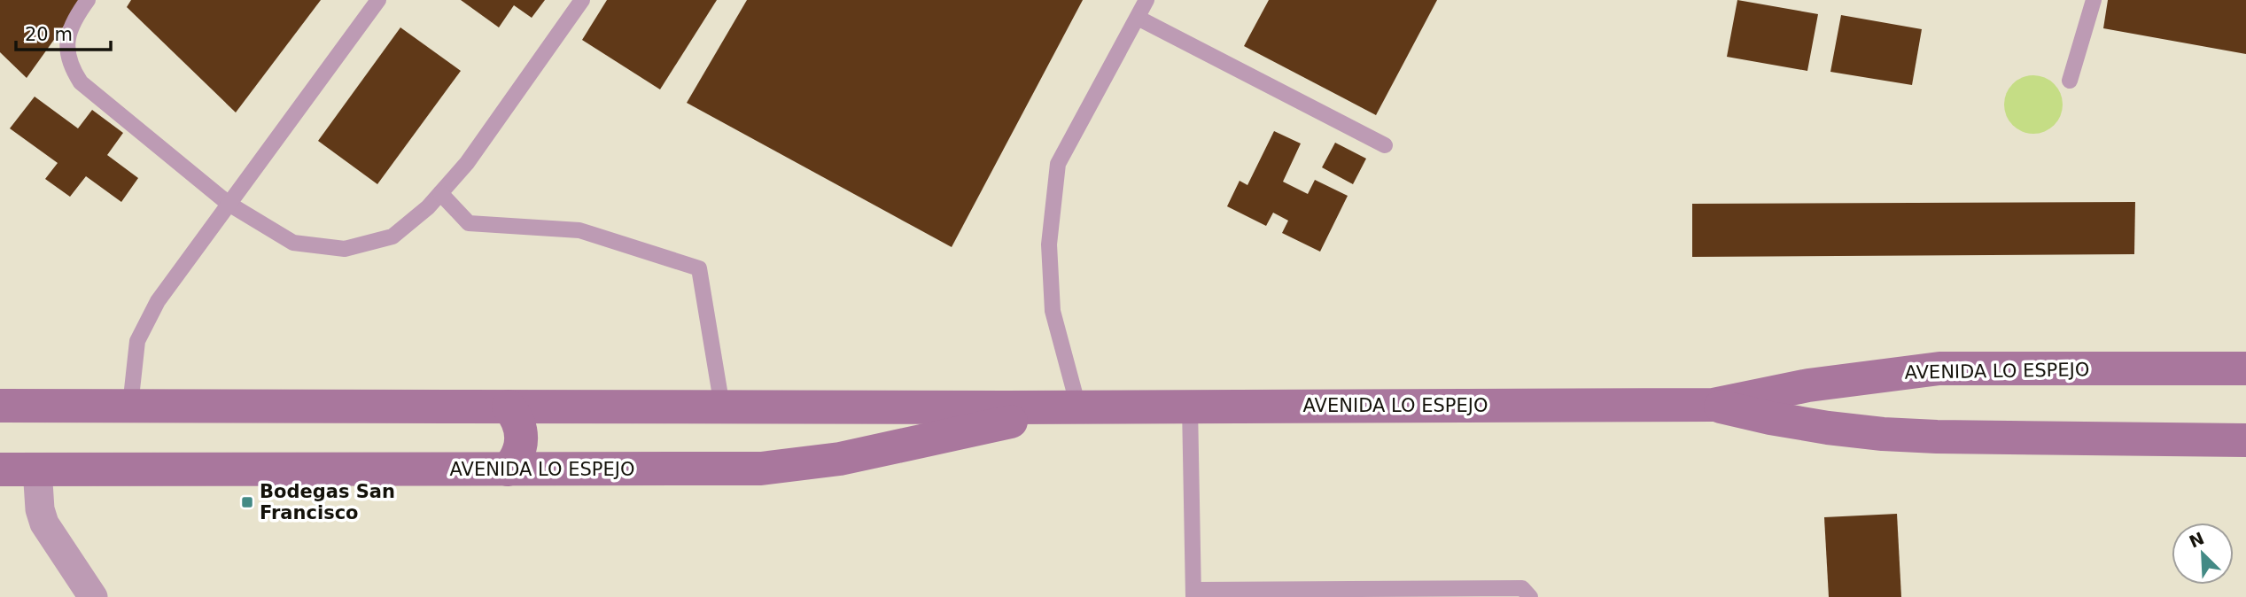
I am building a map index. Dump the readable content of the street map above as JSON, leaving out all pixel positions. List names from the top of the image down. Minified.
{"streets":{"main road":["AVENIDA LO ESPEJO"]},"places":{"transit":["Bodegas San Francisco"]},"scale_bar":"20 m","north":"top left"}
